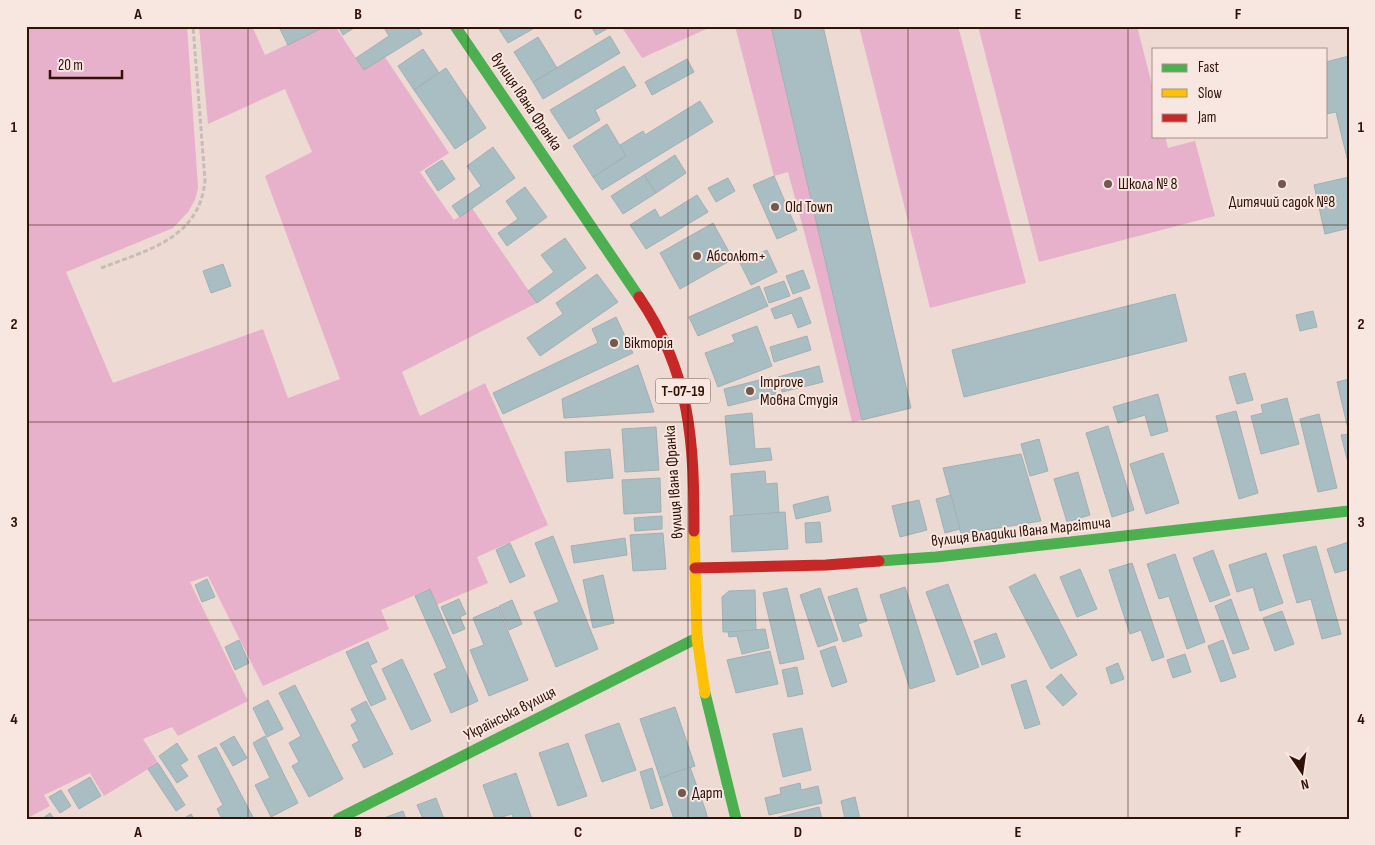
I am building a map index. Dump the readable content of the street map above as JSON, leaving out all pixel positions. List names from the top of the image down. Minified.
{"streets":{"street":["вулиця Івана Франка","Т-07-19","вулиця Владики Івана Маргітича","Українська вулиця"]},"crossings":[["вулиця Івана Франка","вулиця Владики Івана Маргітича"],["вулиця Івана Франка","Українська вулиця"]],"places":["Школа № 8","Дитячий садок №8","Old Town","Абсолют+","Вікторія","Improve Мовна Студія","Дарт"],"legend":["Fast","Slow","Jam"],"scale_bar":"20 m","north":"bottom","grid":{"columns":["A","B","C","D","E","F"],"rows":["1","2","3","4"]}}
